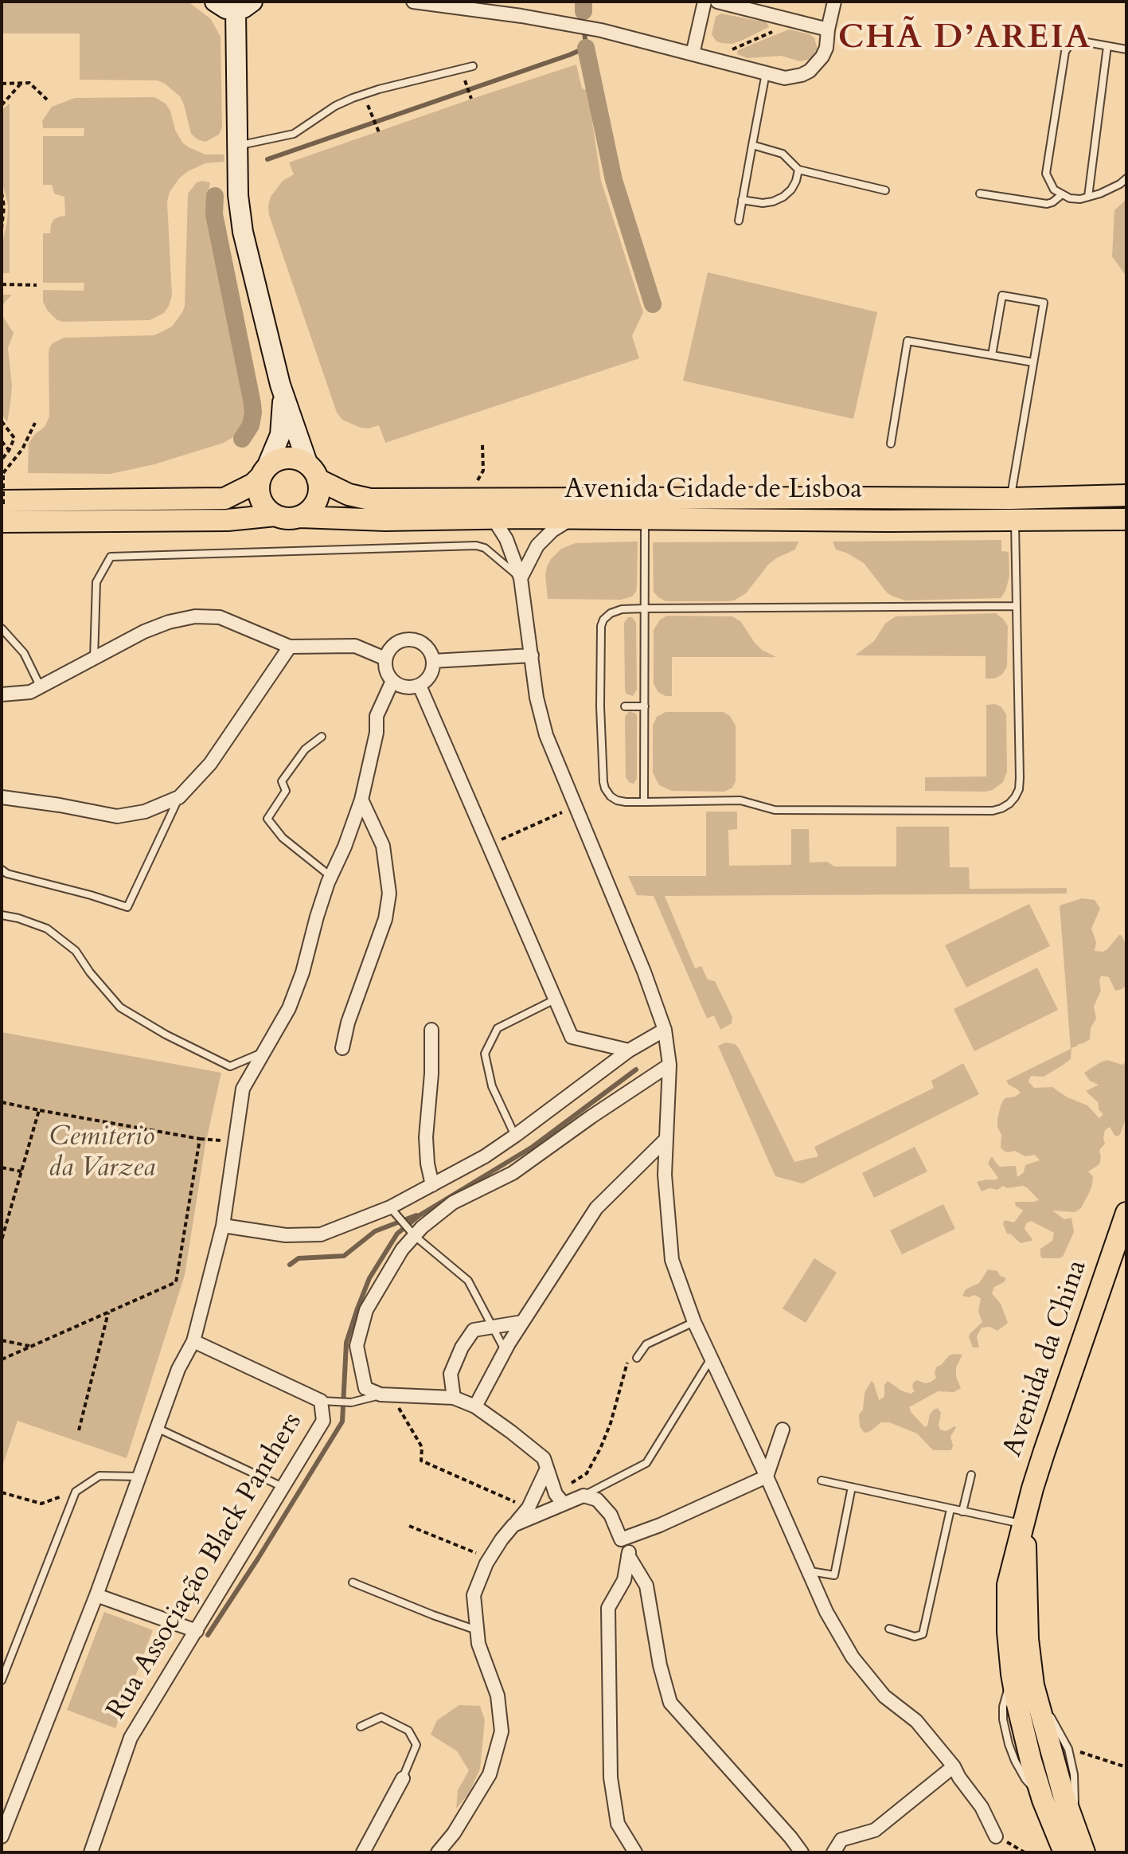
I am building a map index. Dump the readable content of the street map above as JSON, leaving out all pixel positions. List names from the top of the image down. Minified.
{"streets":{"main road":["Avenida Cidade de Lisboa","Avenida da China"],"street":["Rua Associação Black Panthers"]},"districts":["CHÃ D’AREIA"],"parks":["Cemiterio da Varzea"]}
